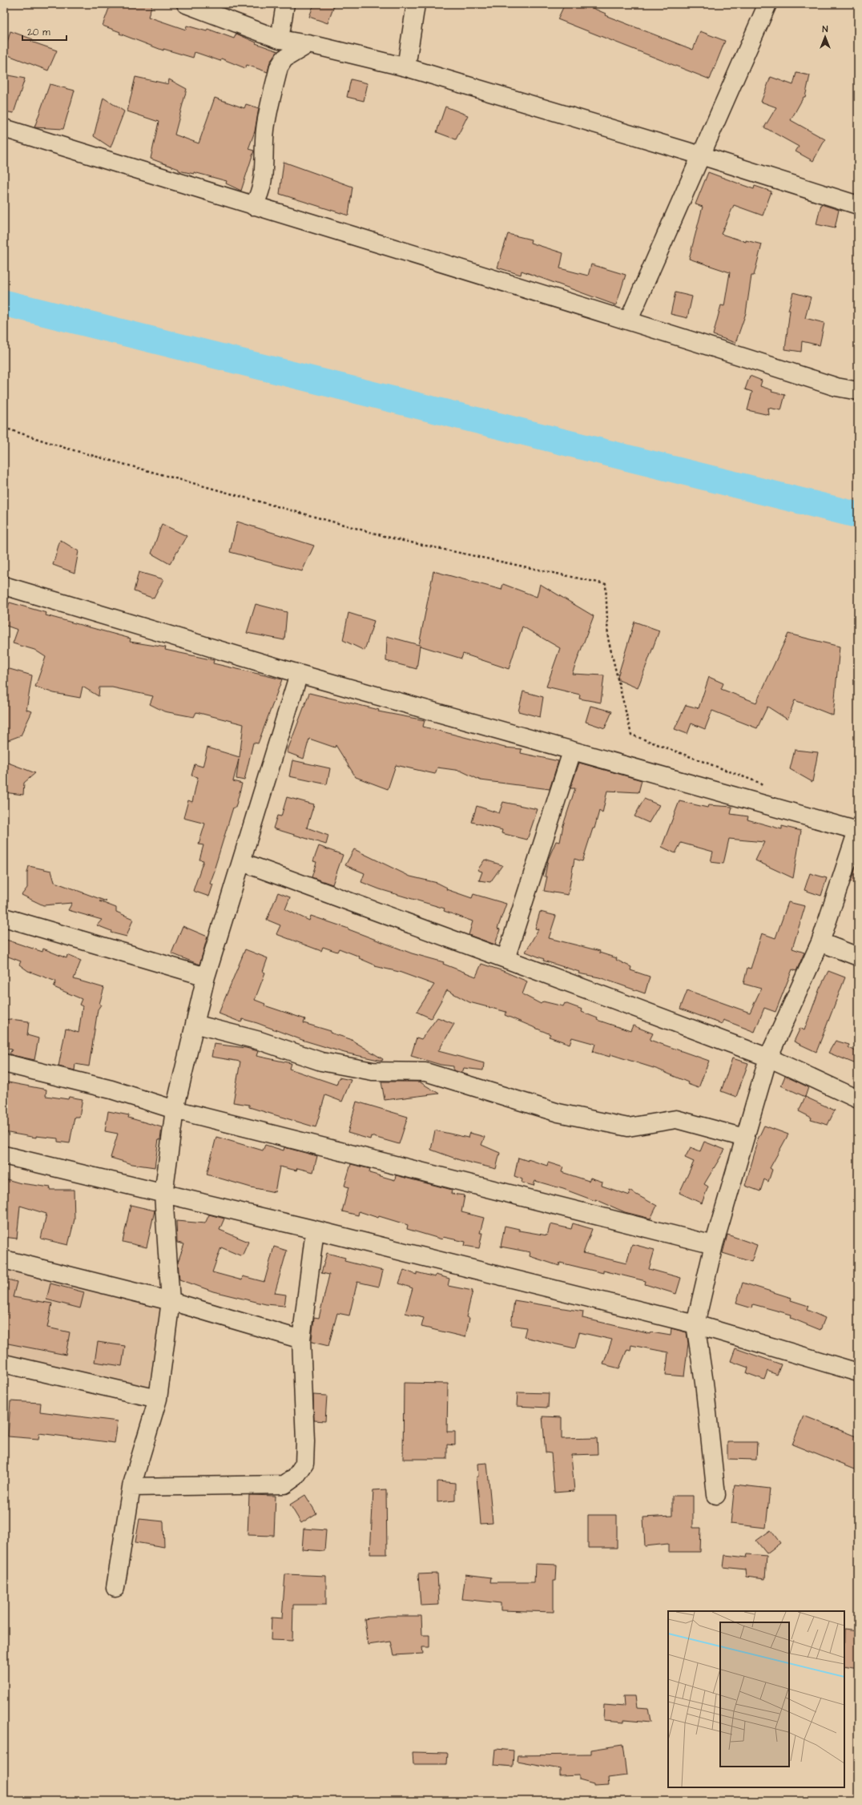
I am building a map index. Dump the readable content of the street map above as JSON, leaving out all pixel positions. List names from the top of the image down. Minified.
{"scale_bar":"20 m","north":"top"}
